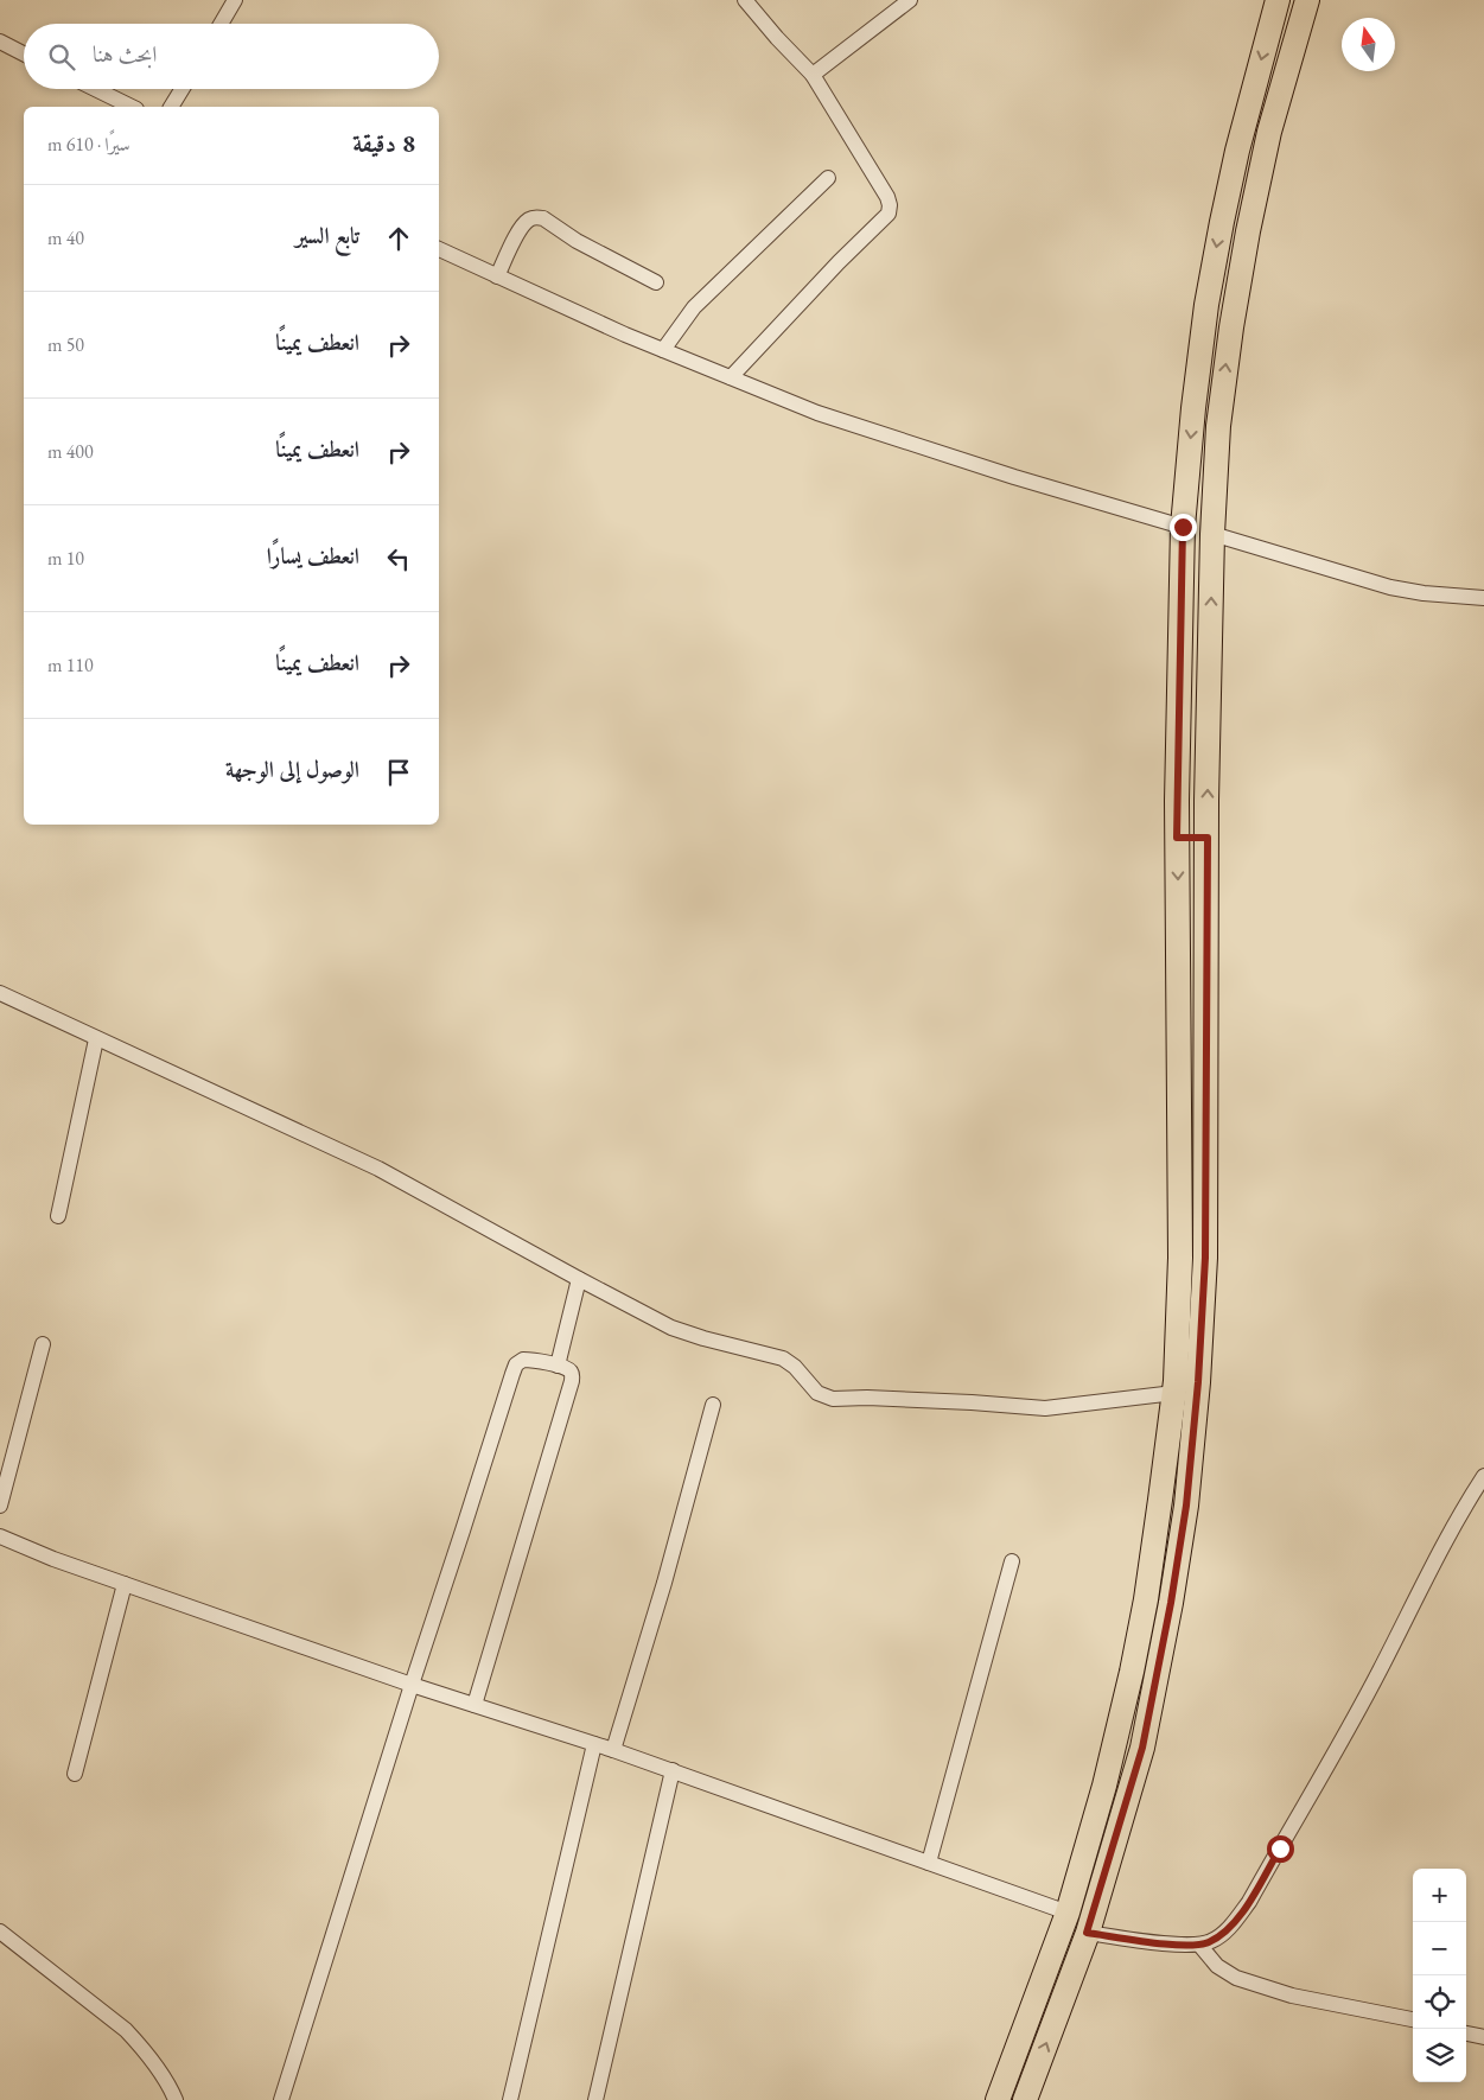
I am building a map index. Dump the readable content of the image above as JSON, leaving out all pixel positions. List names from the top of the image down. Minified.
{"north":"top","page":{"search":"ابحث هنا","heading":["8 دقيقة","سيرًا · 610 m"],"list":[["تابع السير","40 m"],["انعطف يمينًا","50 m"],["انعطف يمينًا","400 m"],["انعطف يسارًا","10 m"],["انعطف يمينًا","110 m"],"الوصول إلى الوجهة"],"map_buttons":["+","−"]}}
